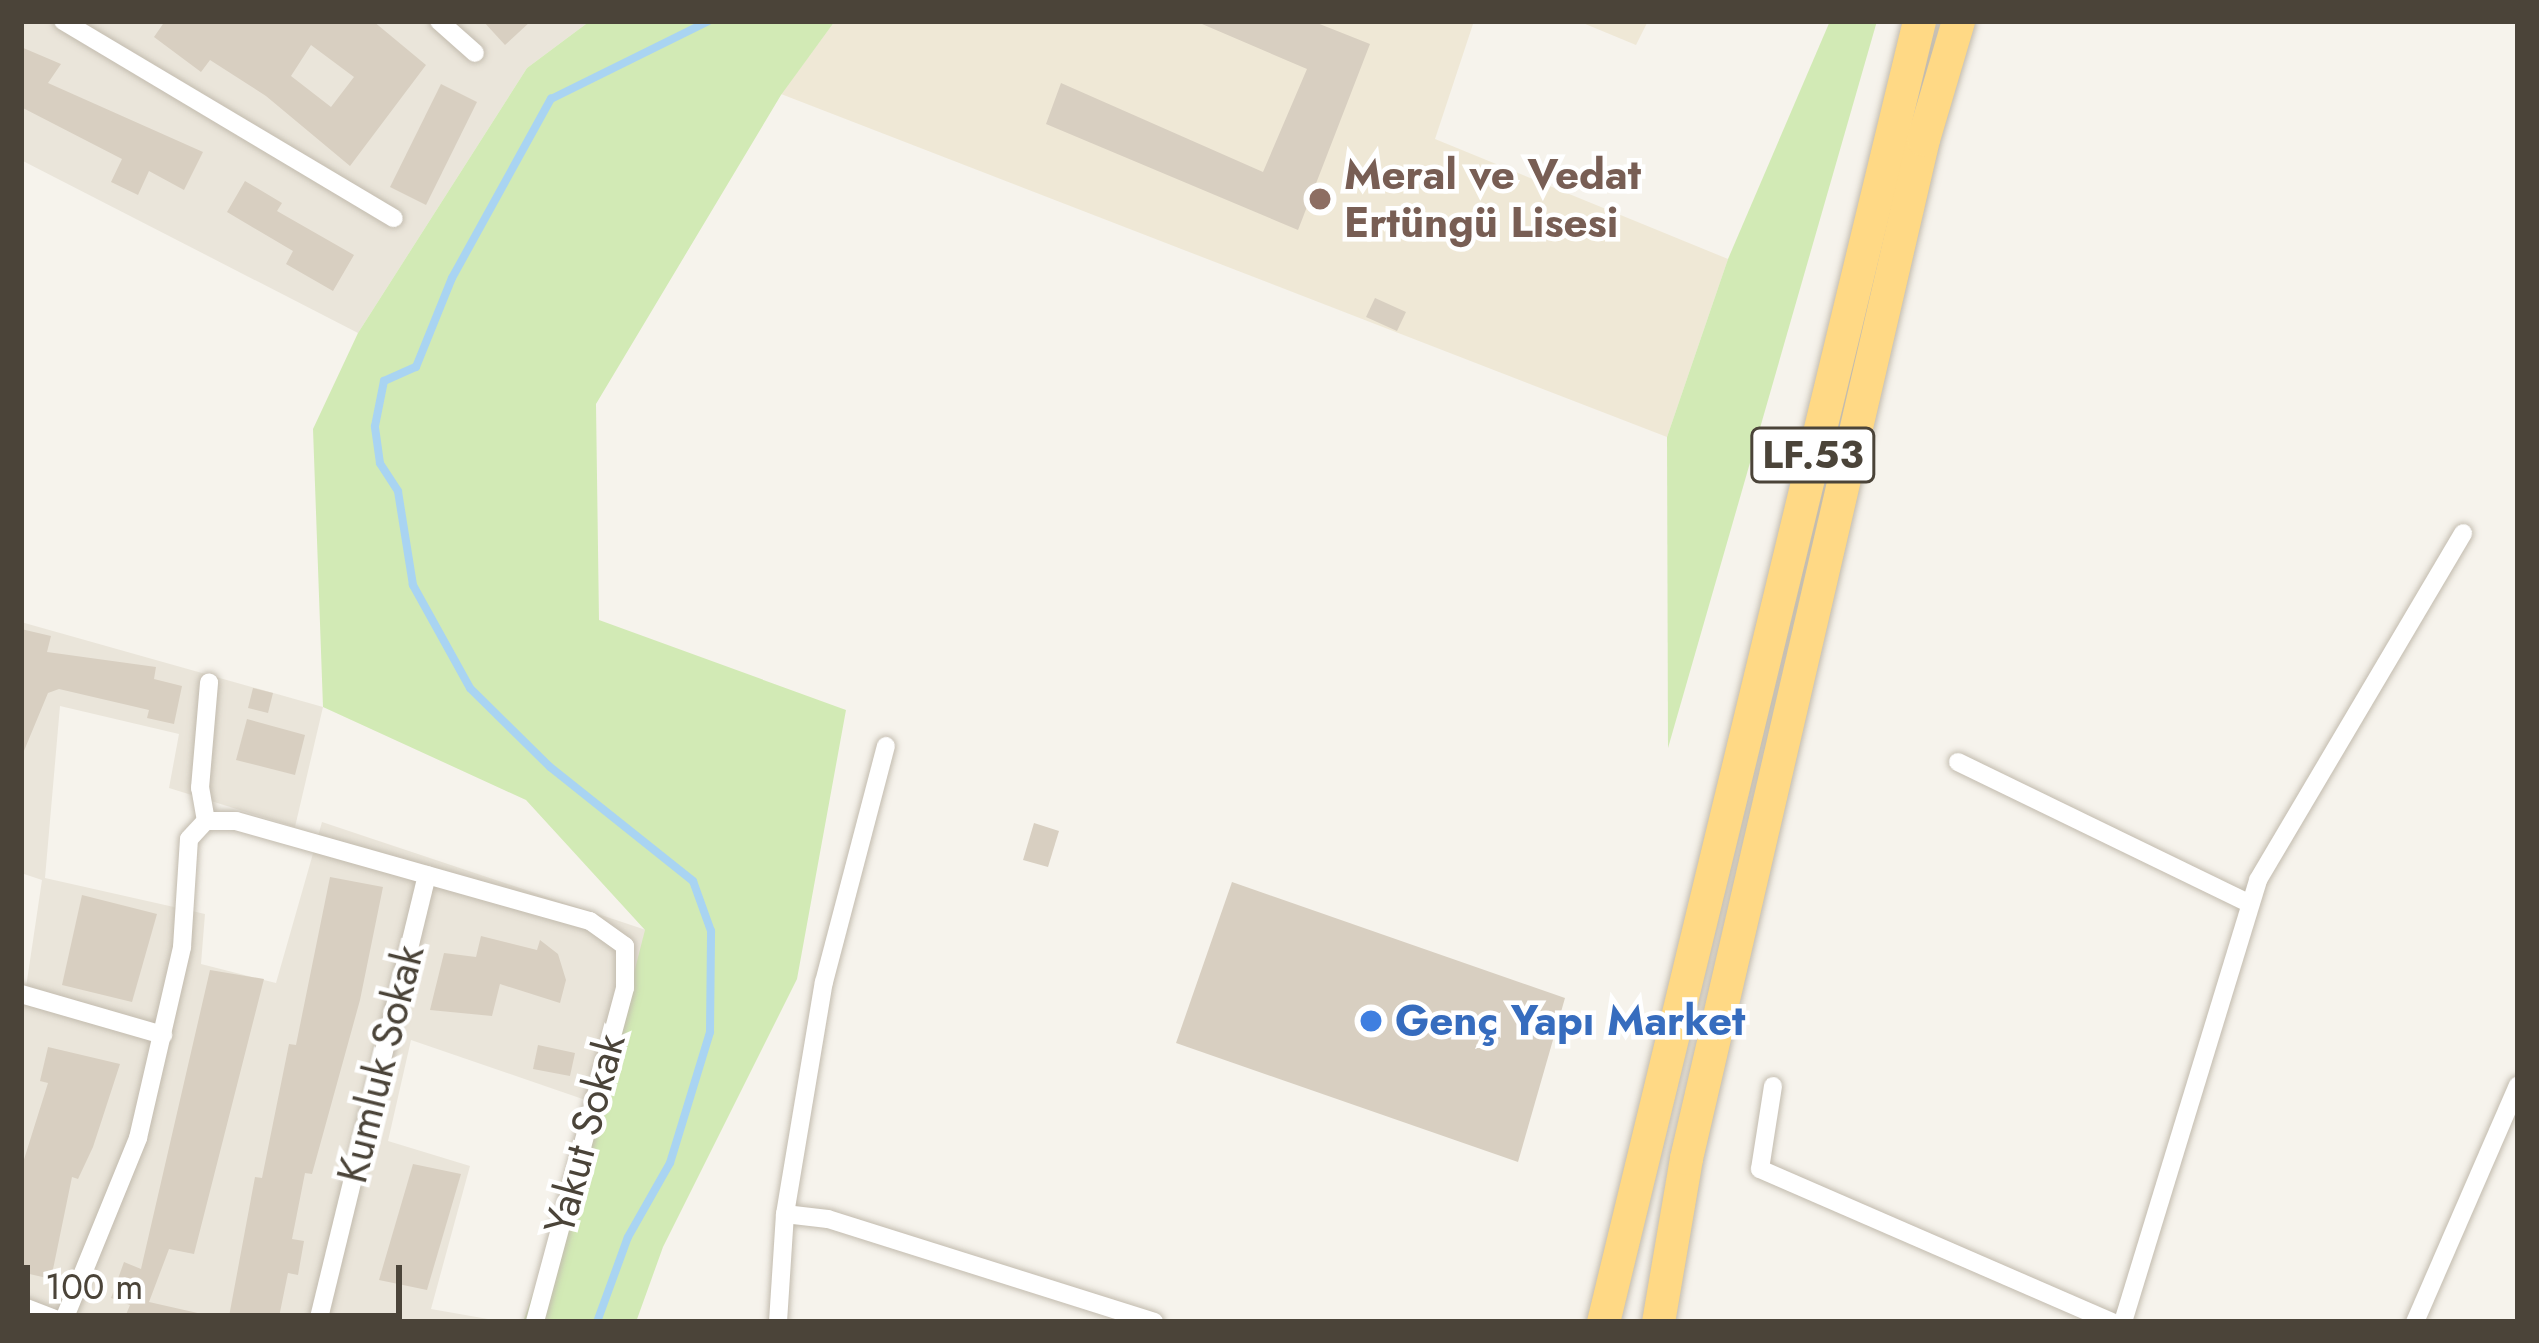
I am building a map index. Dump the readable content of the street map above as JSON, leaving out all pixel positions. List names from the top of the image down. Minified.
{"streets":{"highway":["LF.53"],"street":["Kumluk Sokak","Yakut Sokak"]},"crossings":[["Kumluk Sokak","Yakut Sokak"]],"places":["Meral ve Vedat Ertüngü Lisesi","Genç Yapı Market"],"scale_bar":"100 m"}
